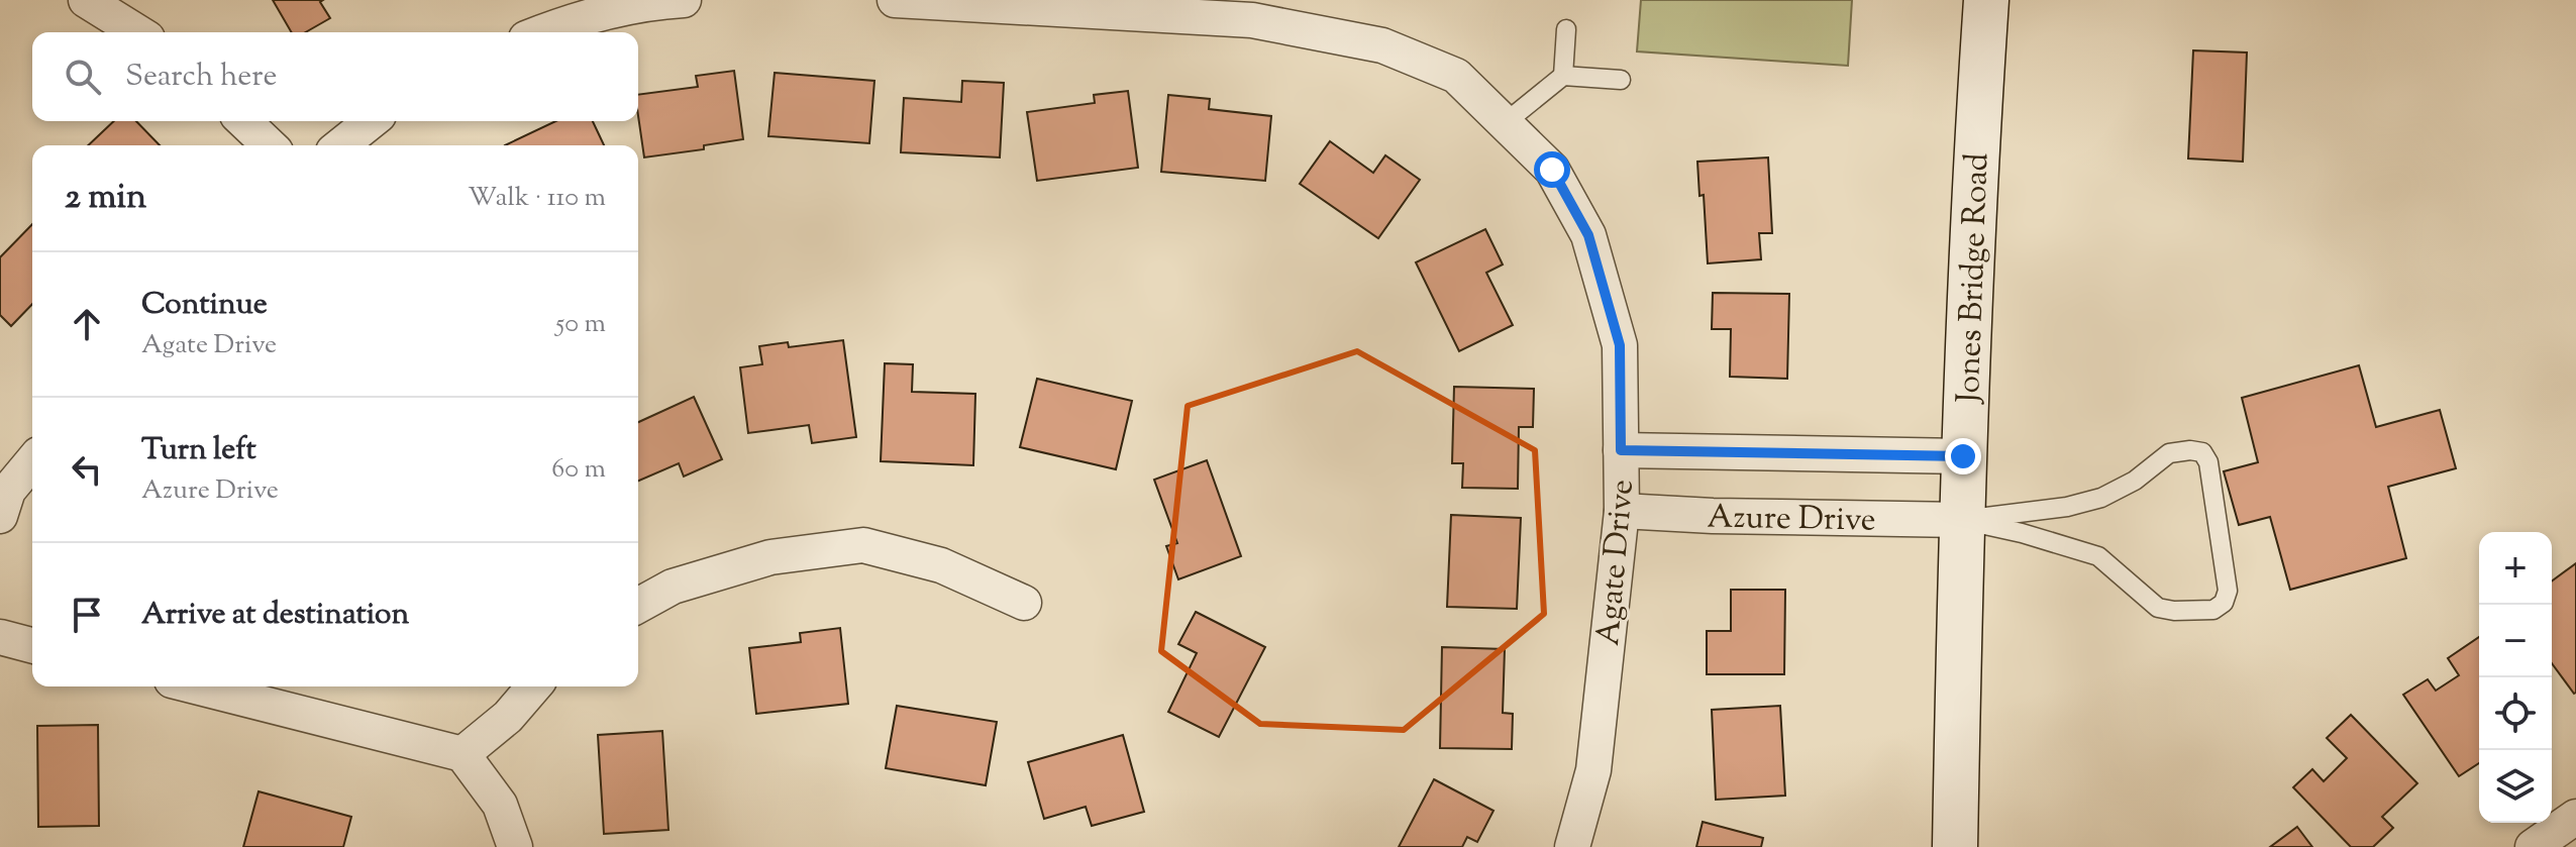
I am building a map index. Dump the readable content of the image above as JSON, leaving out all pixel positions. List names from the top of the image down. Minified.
{"streets":{"main road":["Jones Bridge Road"],"street":["Azure Drive","Agate Drive"]},"crossings":[["Jones Bridge Road","Azure Drive"],["Azure Drive","Agate Drive"]],"page":{"search":"Search here","heading":["2 min","Walk · 110 m"],"list":[["Continue","Agate Drive","50 m"],["Turn left","Azure Drive","60 m"],"Arrive at destination"],"map_buttons":["+","−"]}}
